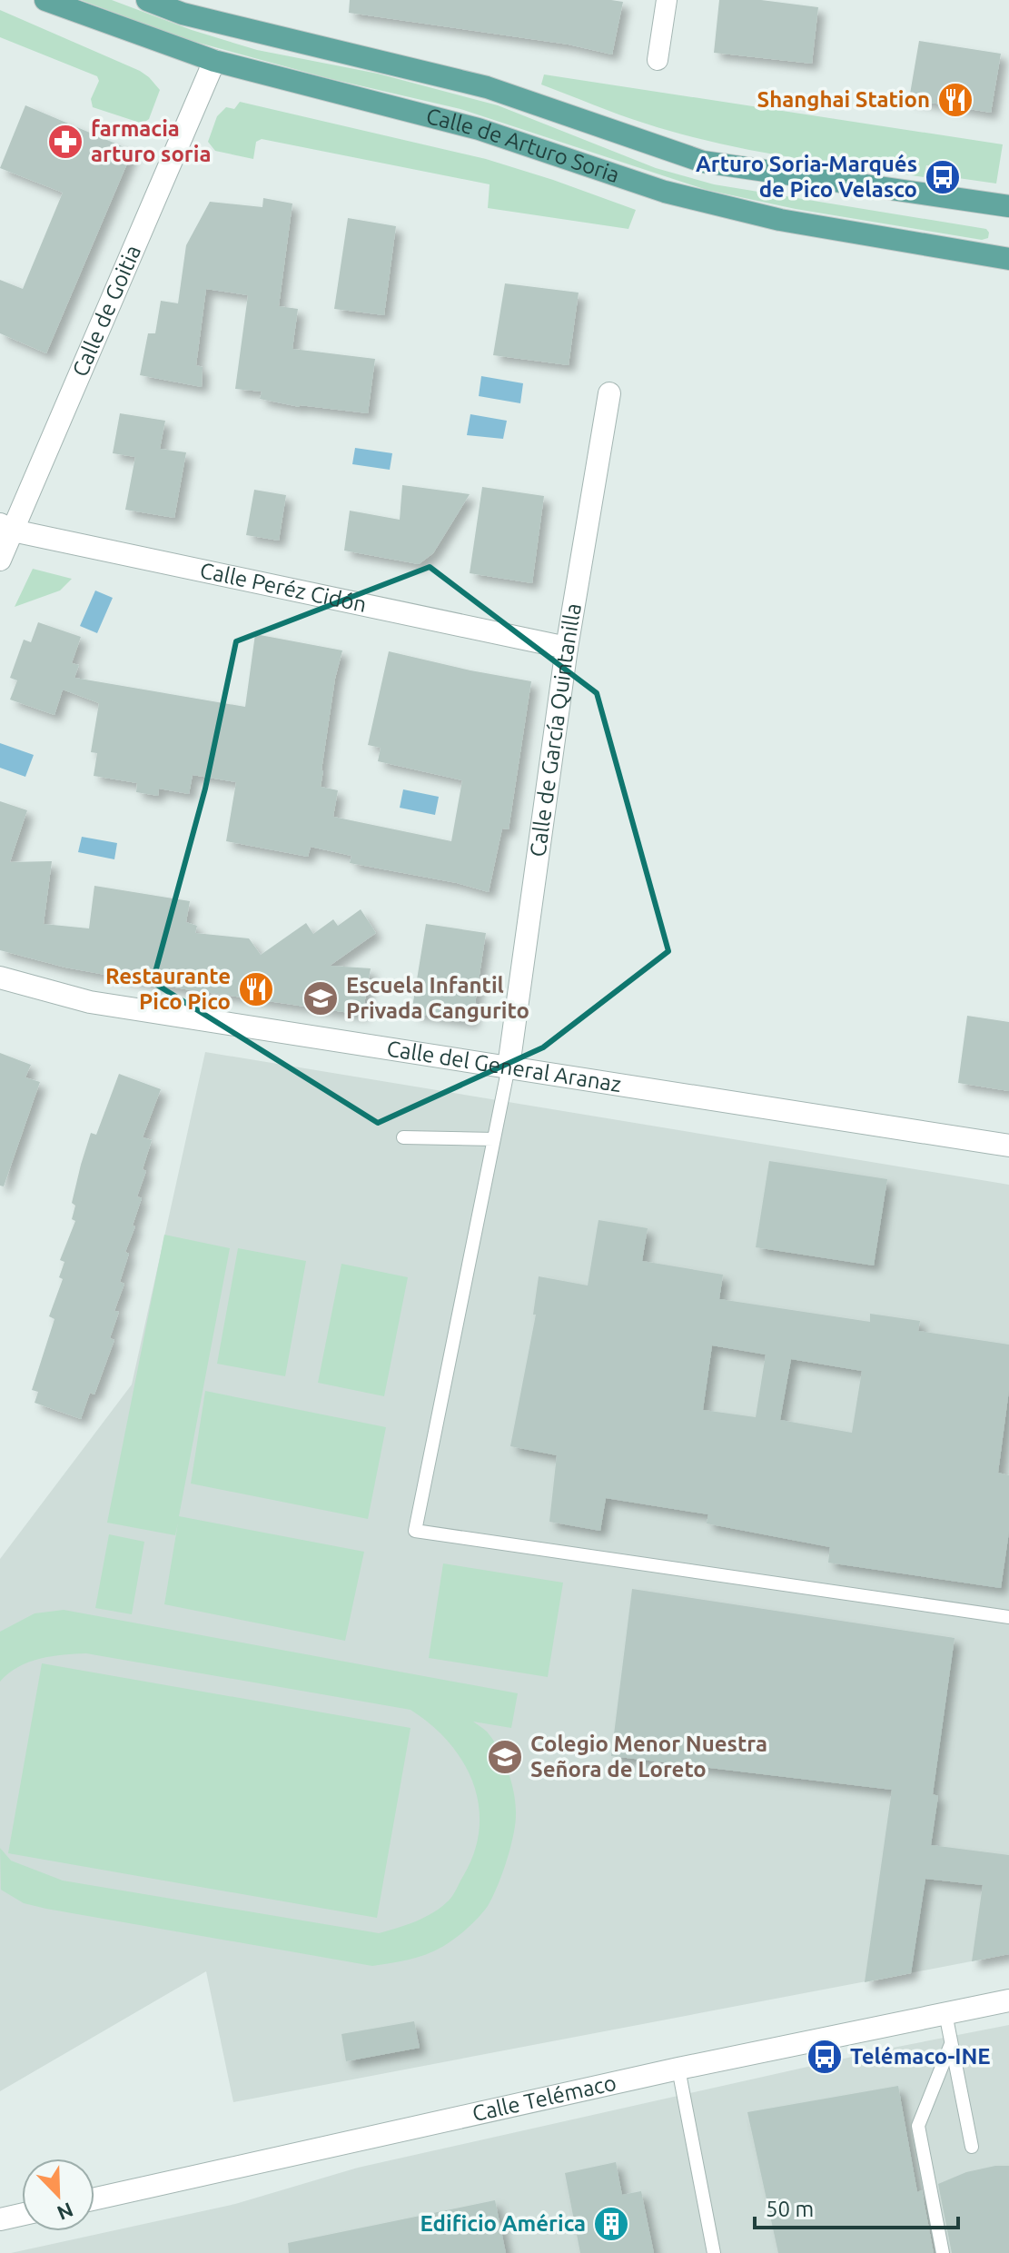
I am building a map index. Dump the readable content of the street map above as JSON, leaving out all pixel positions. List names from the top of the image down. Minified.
{"streets":{"main road":["Calle de Arturo Soria"],"street":["Calle de Goitia","Calle Peréz Cidón","Calle de García Quintanilla","Calle del General Aranaz","Calle Telémaco"]},"crossings":[["Calle de Arturo Soria","Calle de Goitia"],["Calle de Goitia","Calle Peréz Cidón"],["Calle Peréz Cidón","Calle de García Quintanilla"],["Calle de García Quintanilla","Calle del General Aranaz"]],"places":{"restaurant":["Shanghai Station","Restaurante Pico Pico"],"pharmacy":["farmacia arturo soria"],"bus stop":["Arturo Soria-Marqués de Pico Velasco","Telémaco-INE"],"school or university":["Escuela Infantil Privada Cangurito","Colegio Menor Nuestra Señora de Loreto"],"building":["Edificio América"]},"scale_bar":"50 m","north":"bottom right"}
